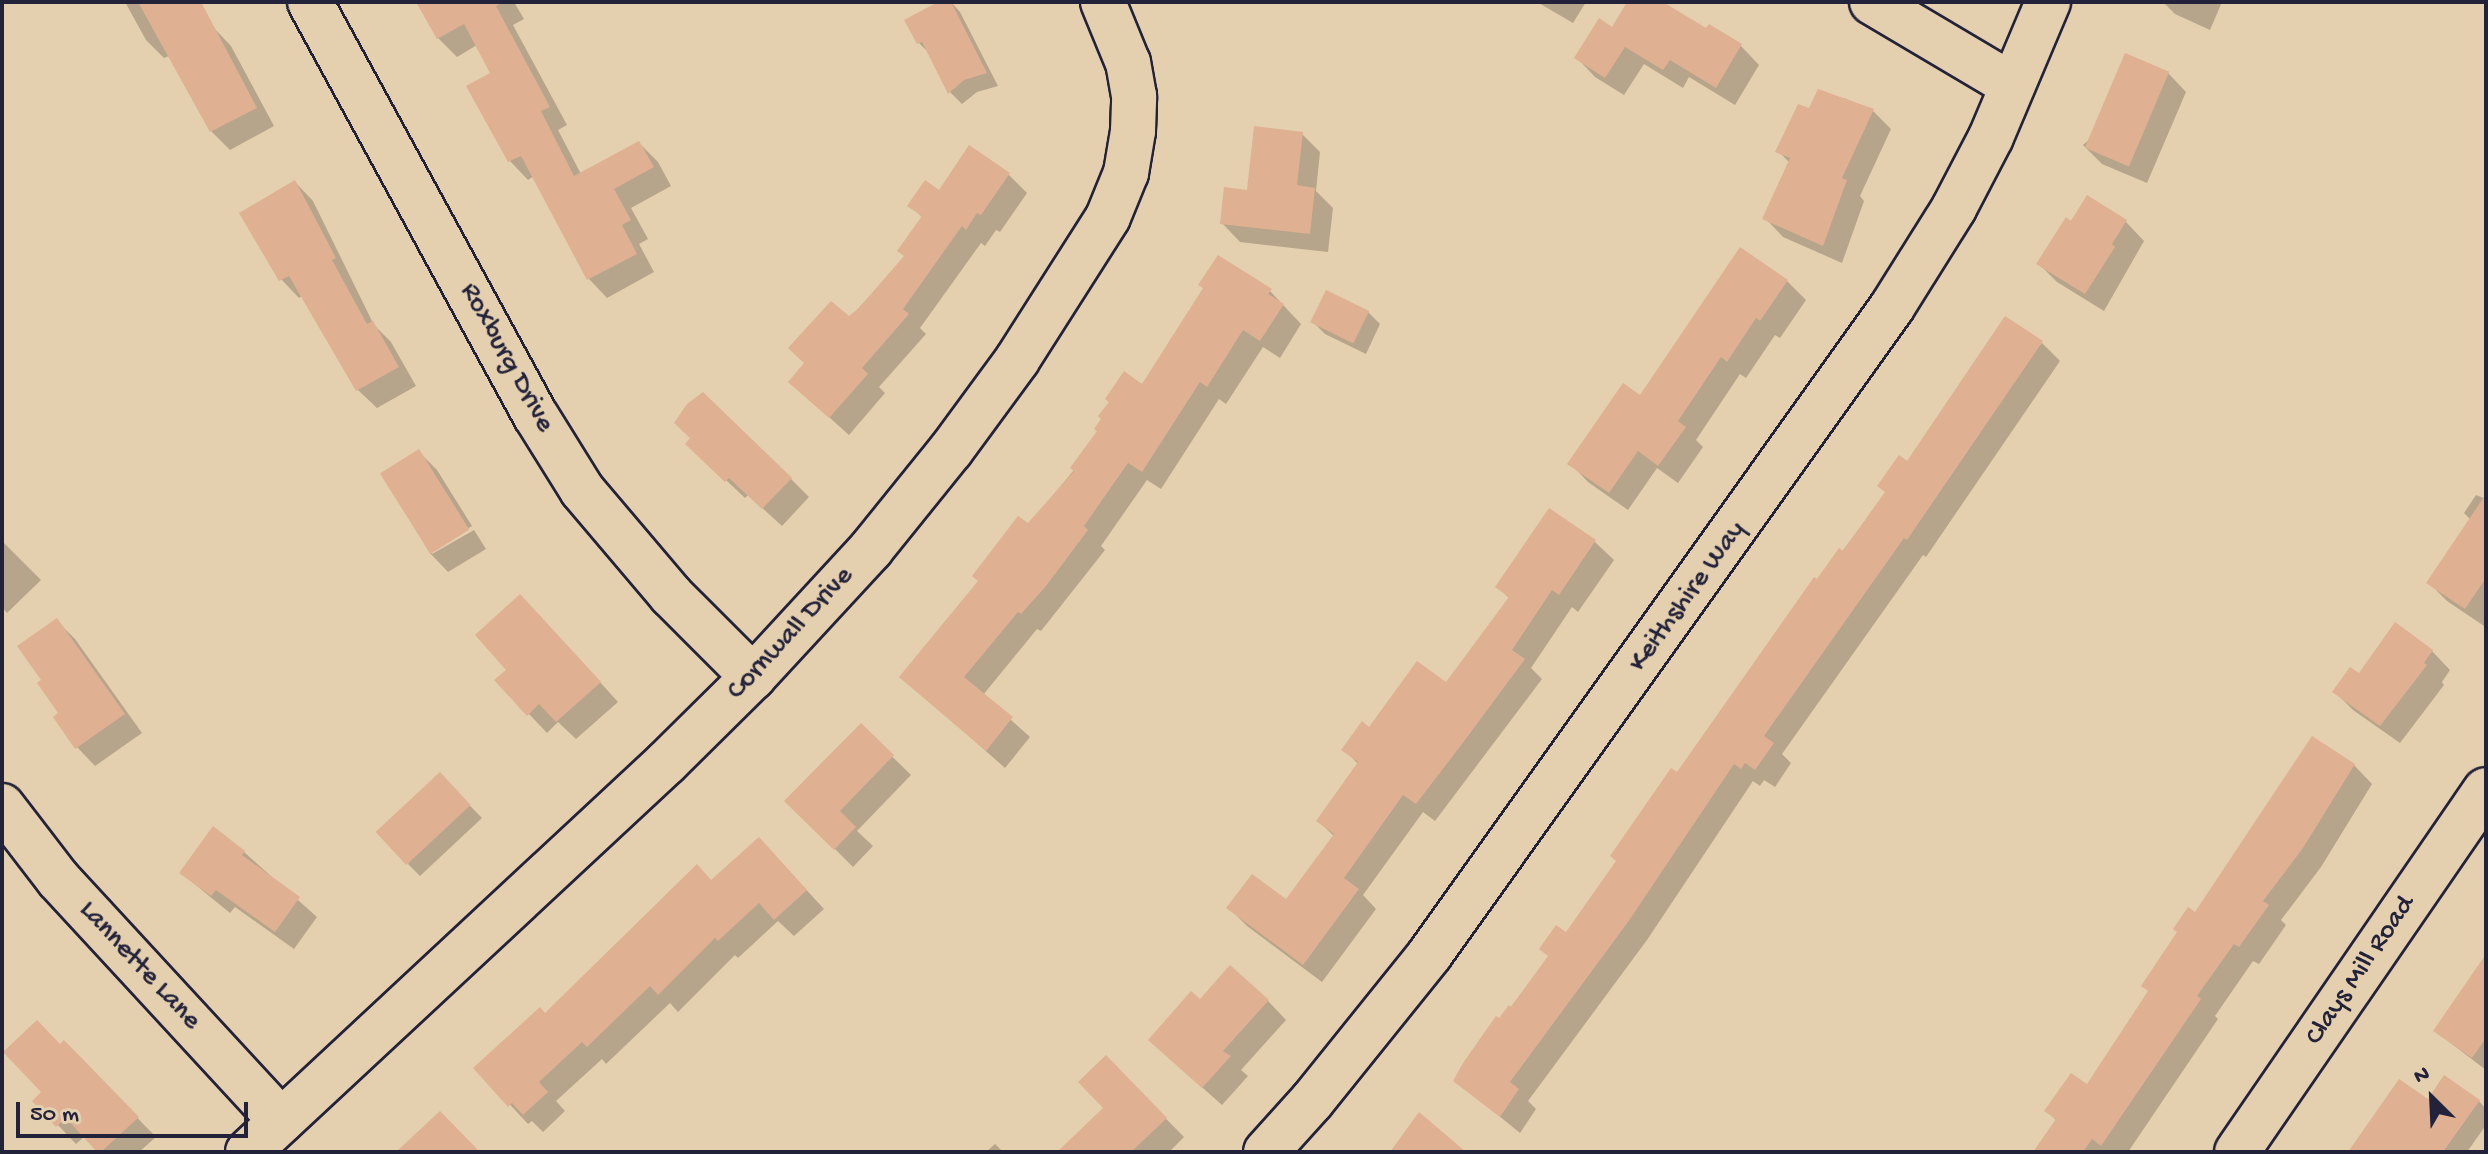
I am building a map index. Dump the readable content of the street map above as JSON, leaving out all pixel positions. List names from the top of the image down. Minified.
{"streets":{"street":["Roxburg Drive","Keithshire Way","Cornwall Drive","Lannette Lane","Clays Mill Road"]},"crossings":[["Roxburg Drive","Cornwall Drive"],["Cornwall Drive","Lannette Lane"]],"scale_bar":"50 m","north":"top left"}
